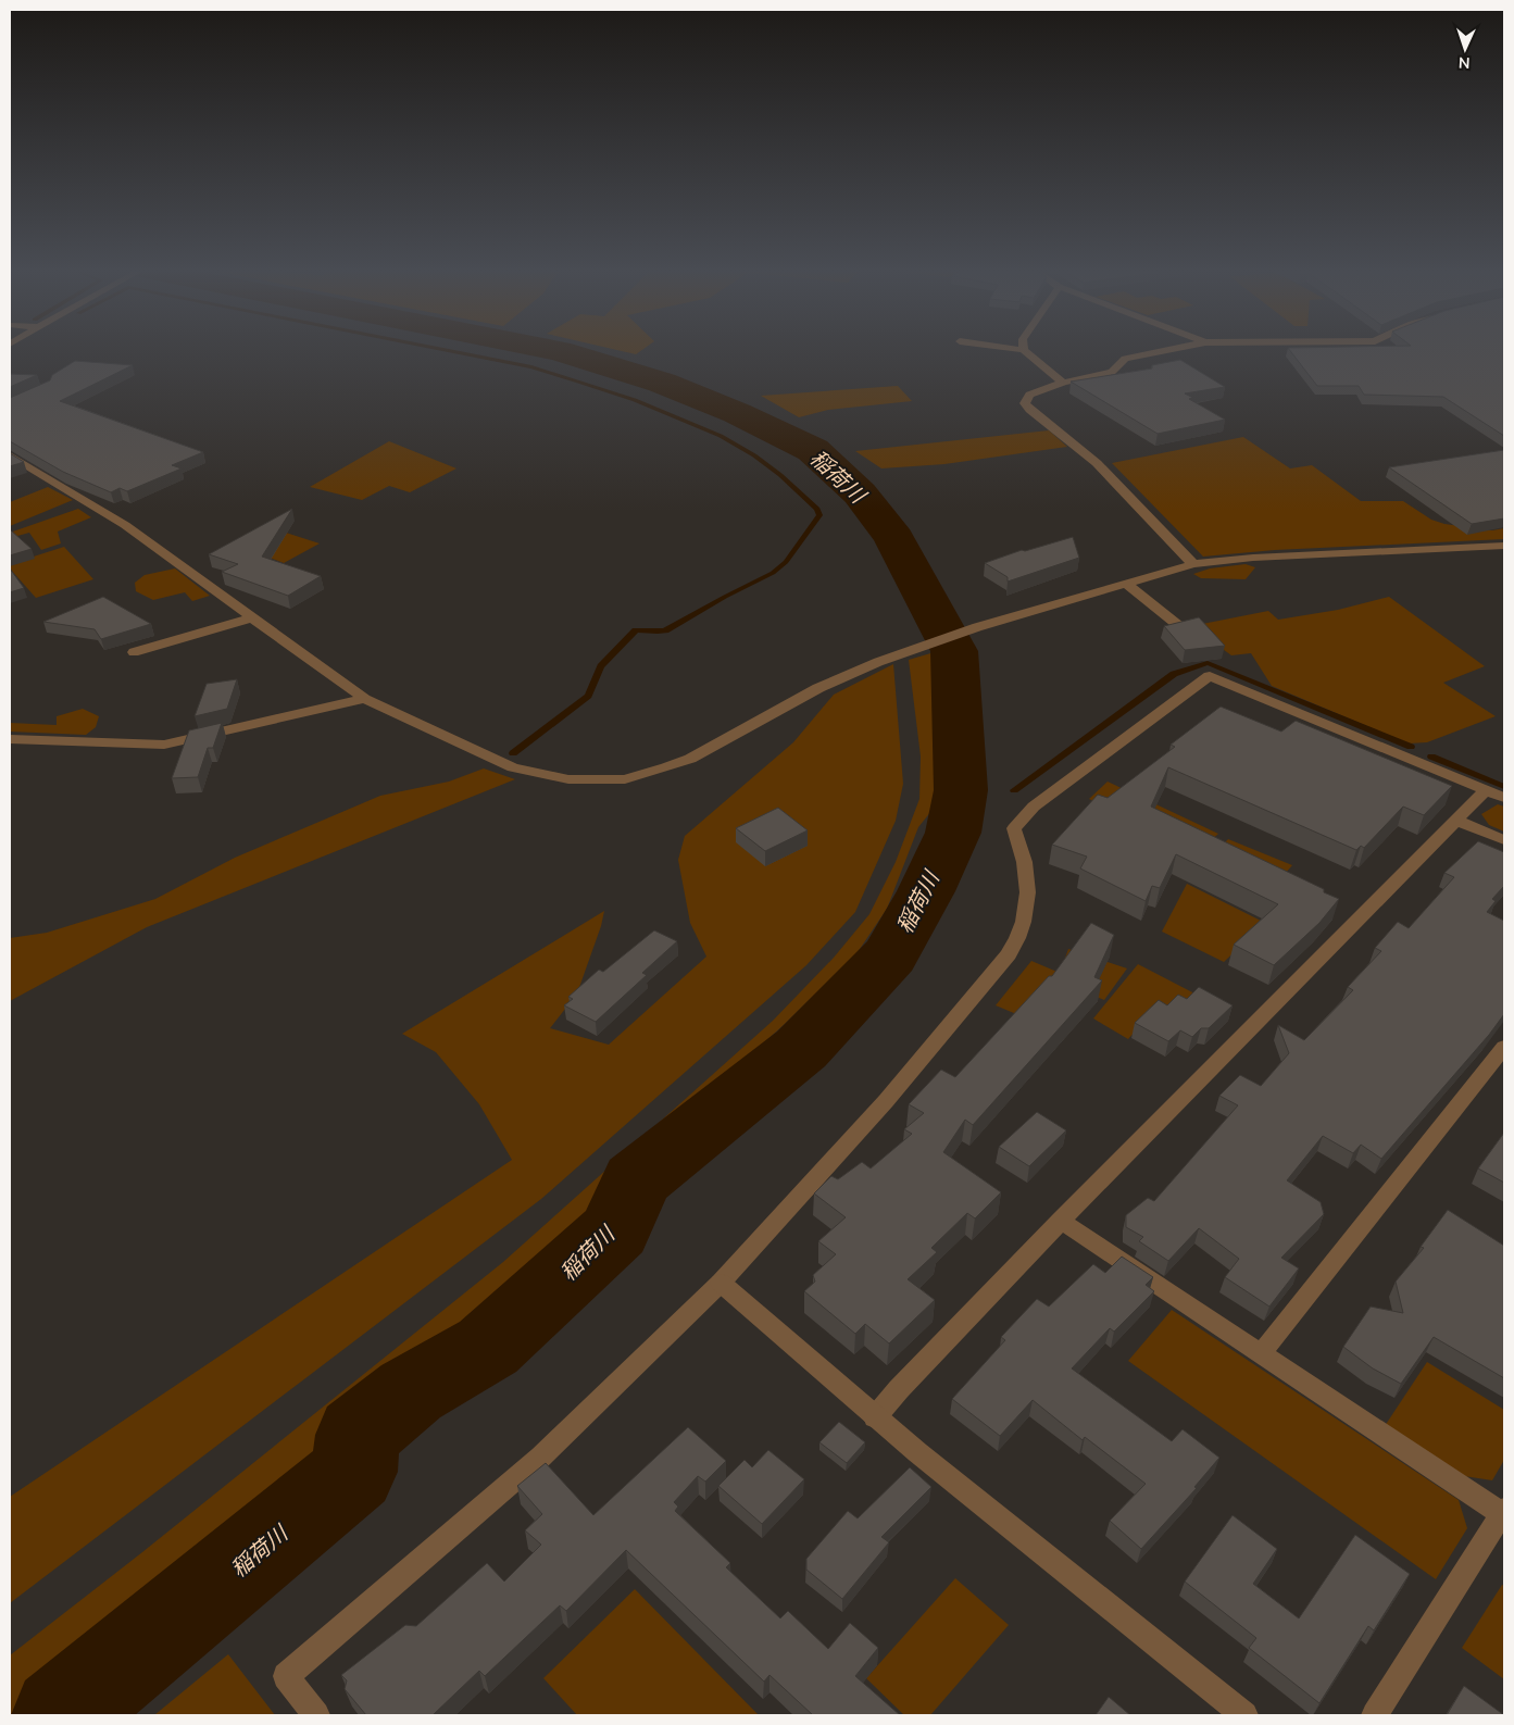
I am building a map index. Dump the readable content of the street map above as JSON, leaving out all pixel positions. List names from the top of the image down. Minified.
{"water":["稲荷川"],"north":"bottom"}
